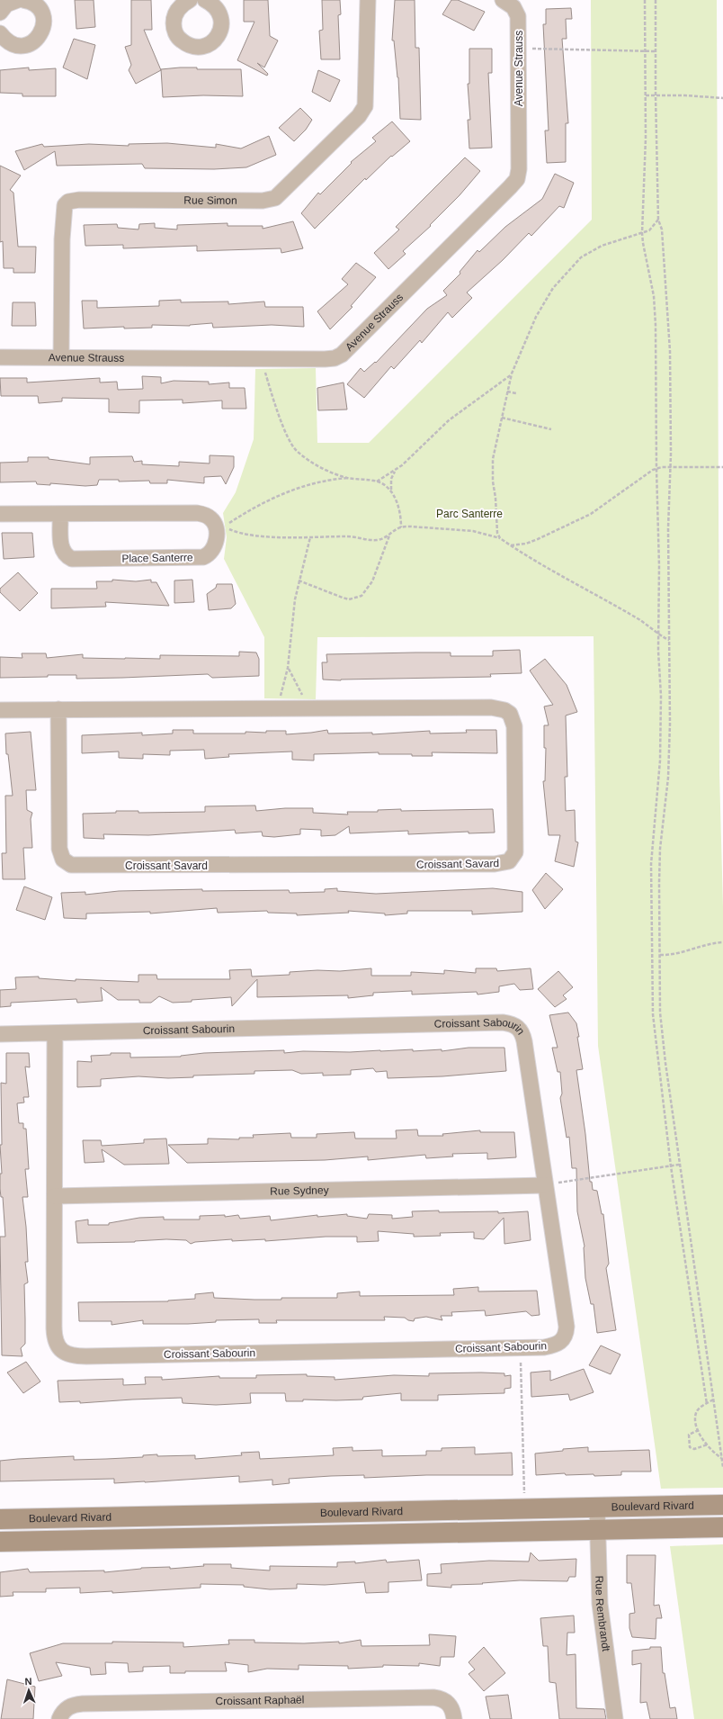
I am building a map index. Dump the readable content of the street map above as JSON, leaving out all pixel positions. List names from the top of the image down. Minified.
{"streets":{"street":["Avenue Strauss","Rue Simon","Place Santerre","Croissant Savard","Croissant Sabourin","Rue Sydney","Boulevard Rivard","Rue Rembrandt","Croissant Raphaël"]},"crossings":[["Avenue Strauss","Rue Simon"],["Croissant Sabourin","Rue Sydney"],["Boulevard Rivard","Rue Rembrandt"]],"parks":["Parc Santerre"],"north":"top"}
